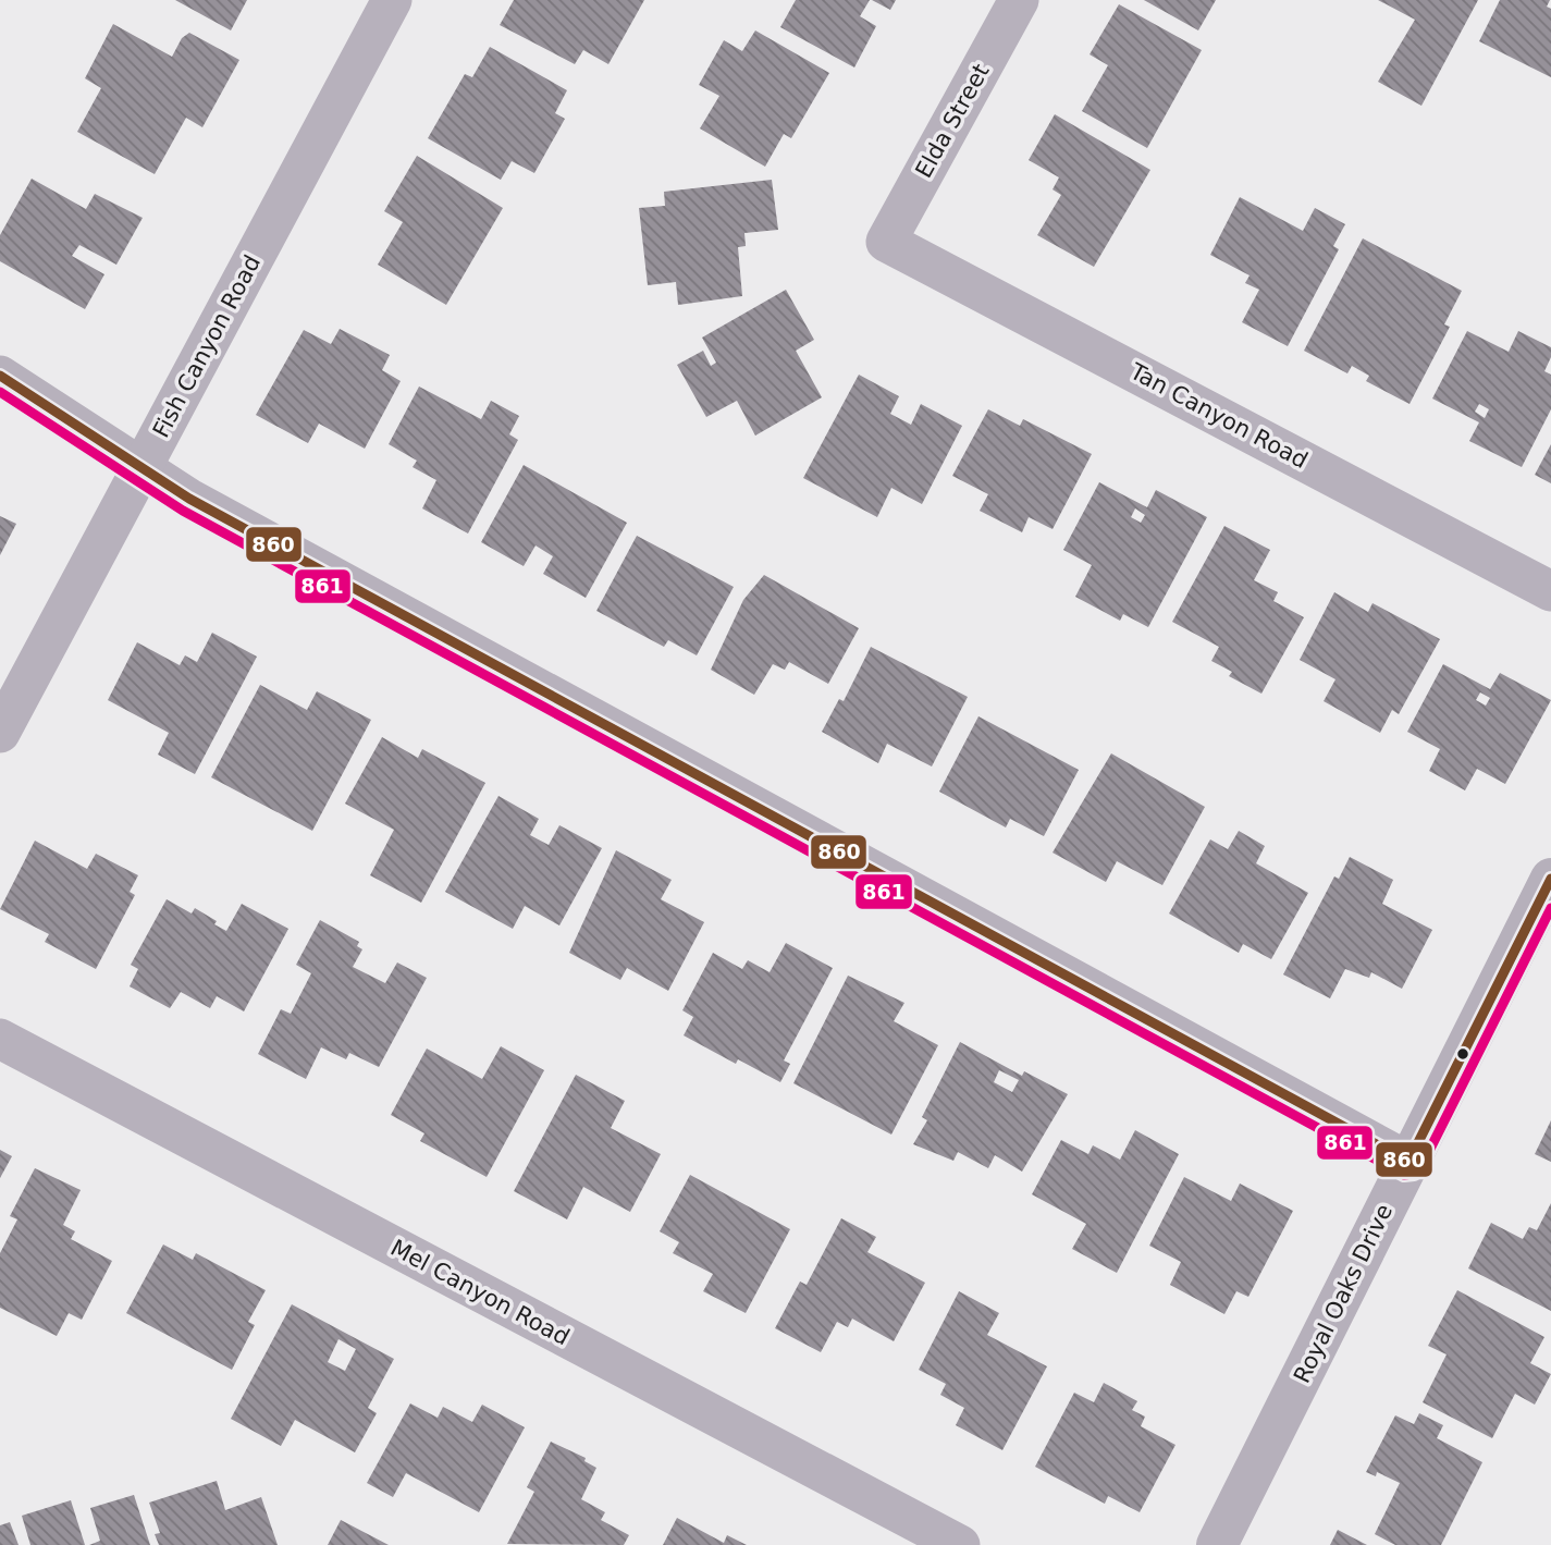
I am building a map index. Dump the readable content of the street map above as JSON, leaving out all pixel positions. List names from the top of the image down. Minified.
{"streets":{"street":["Elda Street","Fish Canyon Road","Tan Canyon Road","Mel Canyon Road","Royal Oaks Drive"]},"crossings":[["Elda Street","Tan Canyon Road"]],"lines":["transit line 860","transit line 861"]}
